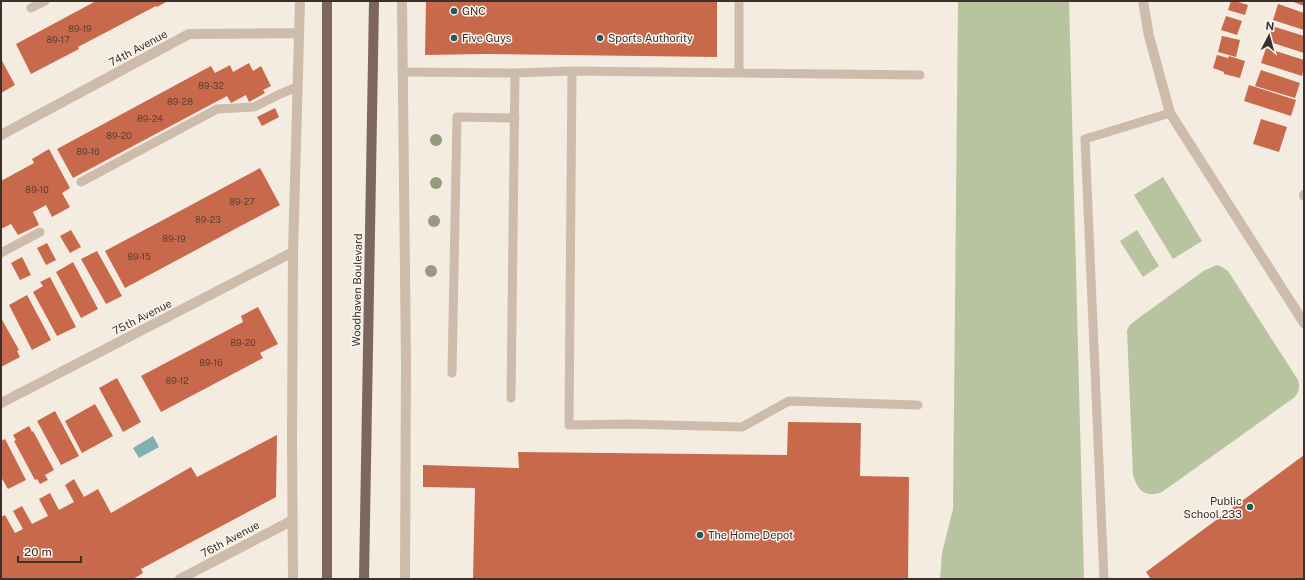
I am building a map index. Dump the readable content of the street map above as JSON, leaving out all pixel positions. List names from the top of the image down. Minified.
{"streets":{"main road":["Woodhaven Boulevard"],"street":["74th Avenue","75th Avenue","76th Avenue"]},"places":["GNC","Five Guys","Sports Authority","Public School 233","The Home Depot"],"house_numbers":["89-19","89-17","89-32","89-28","89-24","89-20","89-16","89-10","89-27","89-23","89-19","89-15","89-20","89-16","89-12"],"scale_bar":"20 m","north":"top"}
